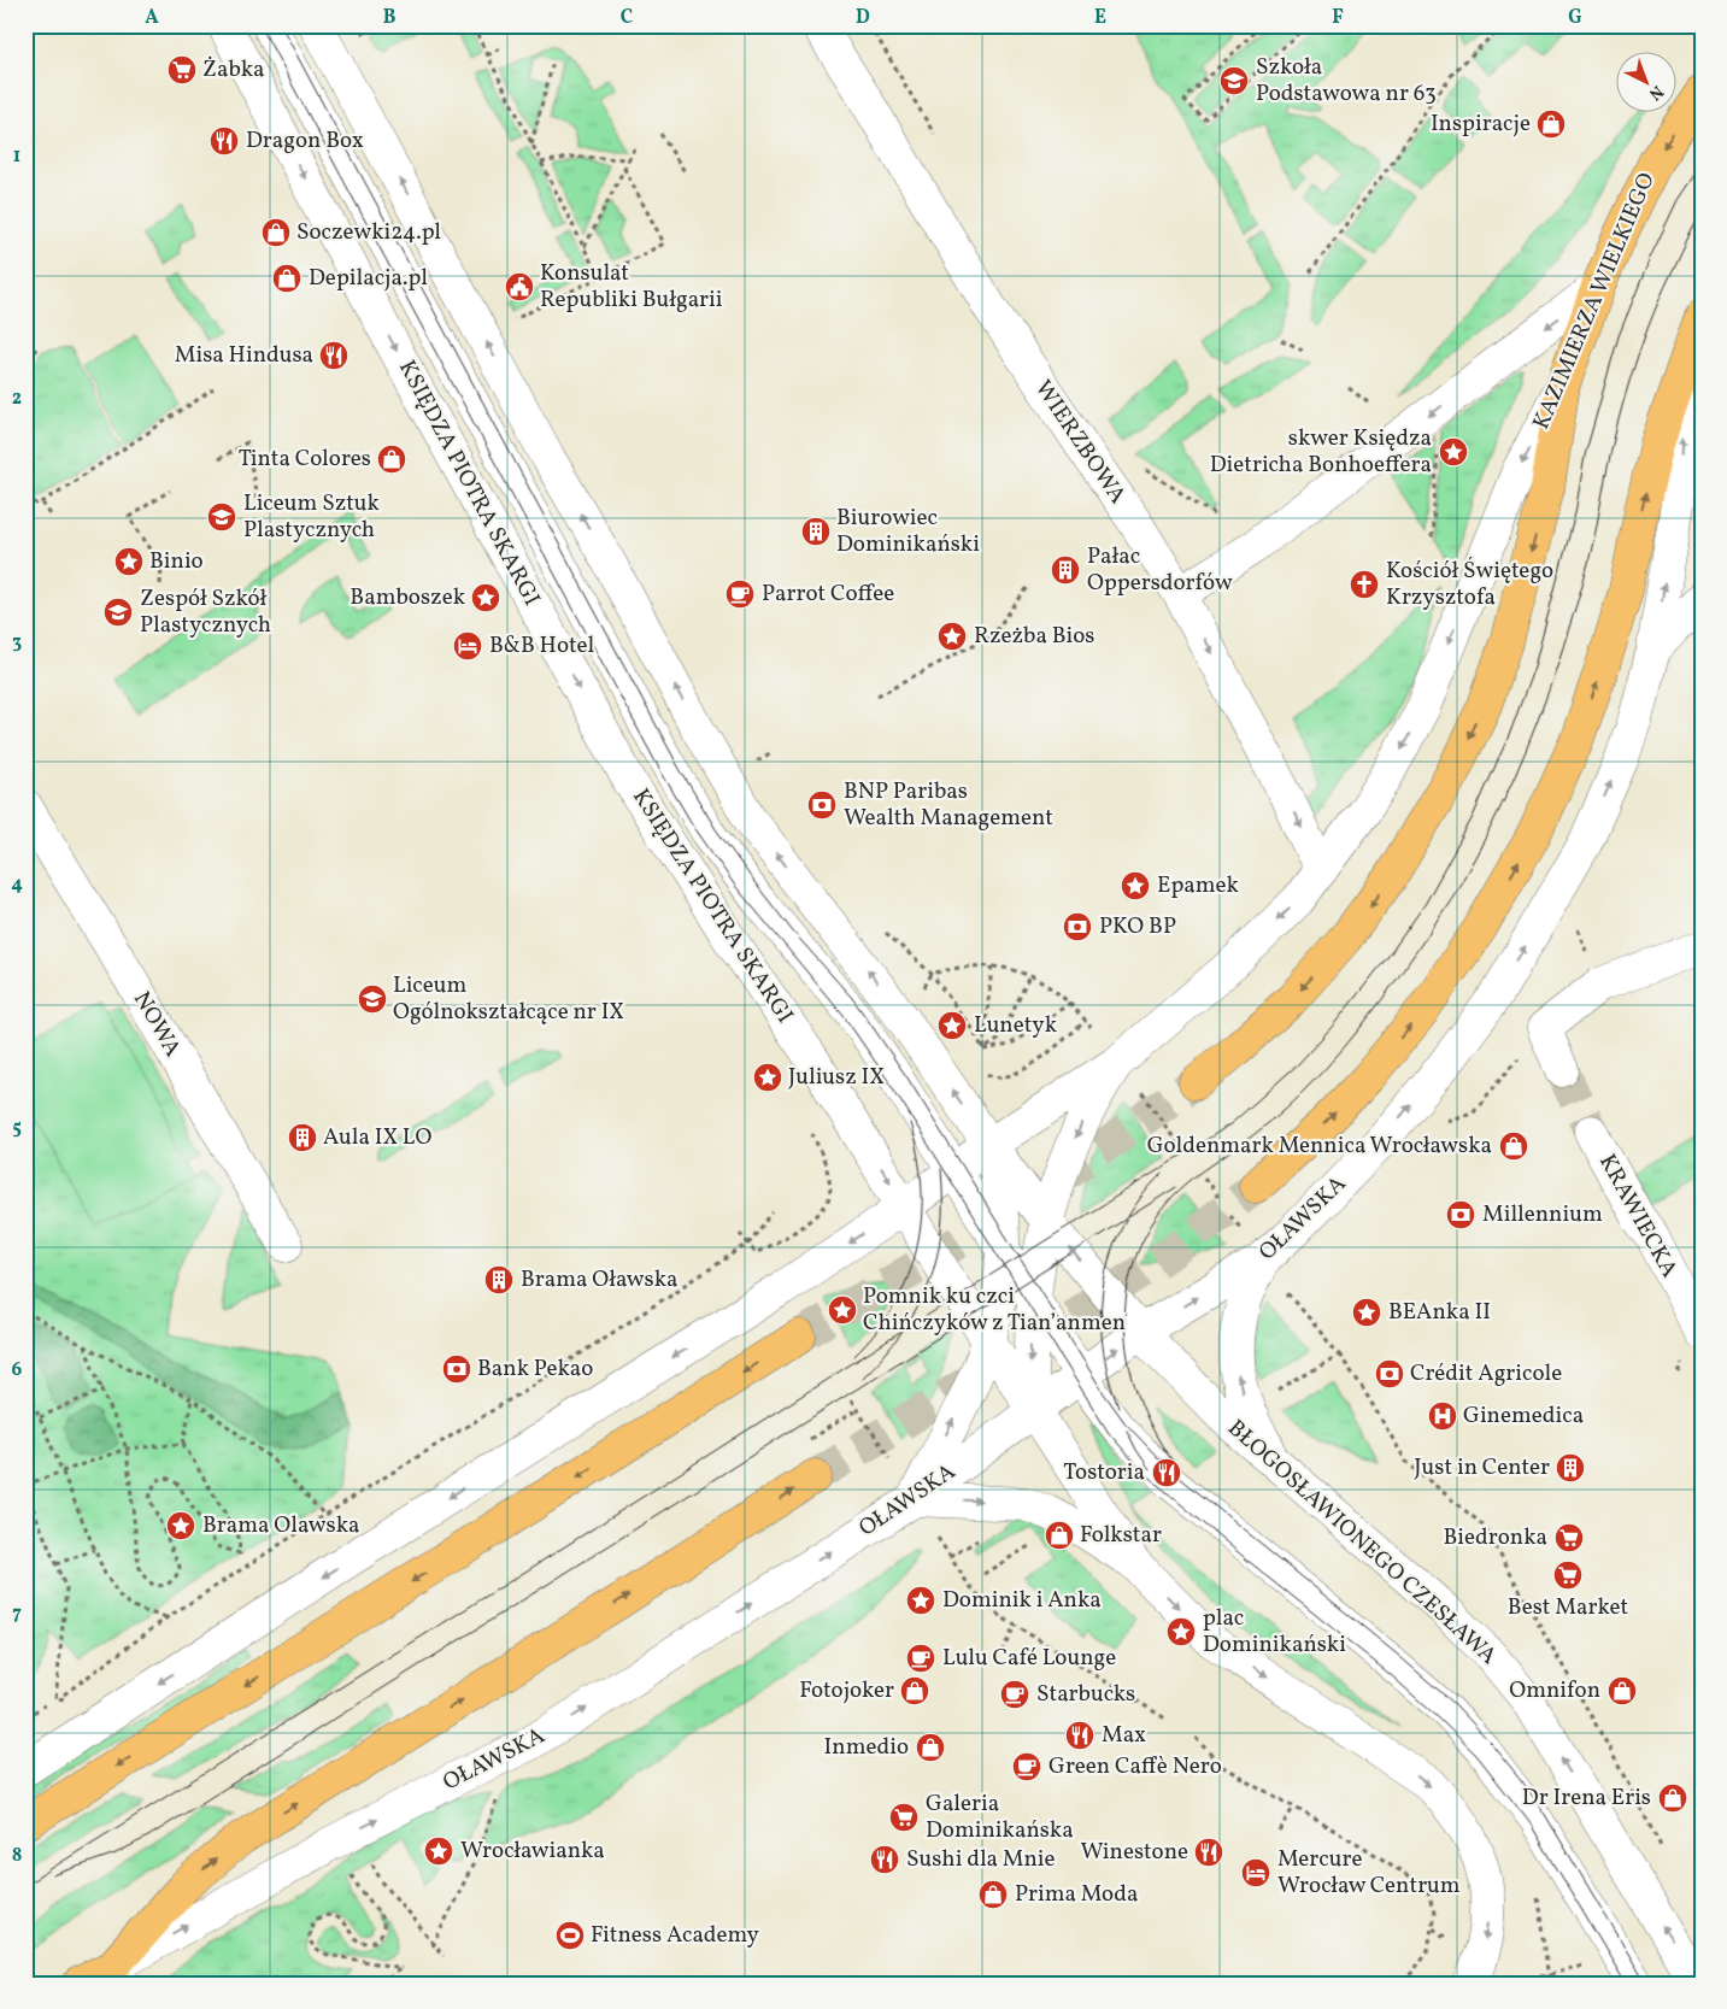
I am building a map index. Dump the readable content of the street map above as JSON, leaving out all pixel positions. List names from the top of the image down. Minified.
{"streets":{"main road":["KAZIMIERZA WIELKIEGO","OŁAWSKA"],"street":["WIERZBOWA","KSIĘDZA PIOTRA SKARGI","NOWA","KRAWIECKA","BŁOGOSŁAWIONEGO CZESŁAWA"]},"crossings":[["KAZIMIERZA WIELKIEGO","WIERZBOWA"],["KSIĘDZA PIOTRA SKARGI","OŁAWSKA"],["OŁAWSKA","BŁOGOSŁAWIONEGO CZESŁAWA"]],"places":{"supermarket":["Żabka","Biedronka","Best Market","Galeria Dominikańska"],"school or university":["Szkoła Podstawowa nr 63","Liceum Sztuk Plastycznych","Zespół Szkół Plastycznych","Liceum Ogólnokształcące nr IX"],"shop":["Inspiracje","Soczewki24.pl","Depilacja.pl","Tinta Colores","Goldenmark Mennica Wrocławska","Folkstar","Fotojoker","Omnifon","Inmedio","Dr Irena Eris","Prima Moda"],"restaurant":["Dragon Box","Misa Hindusa","Tostoria","Max","Winestone","Sushi dla Mnie"],"public building":["Konsulat Republiki Bułgarii"],"place":["skwer Księdza Dietricha Bonhoeffera","Binio","Bamboszek","Rzeżba Bios","Epamek","Lunetyk","Juliusz IX","Pomnik ku czci Chińczyków z Tian’anmen","BEAnka II","Brama Olawska","Dominik i Anka","plac Dominikański","Wrocławianka"],"building":["Biurowiec Dominikański","Pałac Oppersdorfów","Aula IX LO","Brama Oławska","Just in Center"],"church":["Kościół Świętego Krzysztofa"],"cafe":["Parrot Coffee","Lulu Café Lounge","Starbucks","Green Caffè Nero"],"hotel":["B&B Hotel","Mercure Wrocław Centrum"],"bank":["BNP Paribas Wealth Management","PKO BP","Millennium","Bank Pekao","Crédit Agricole"],"hospital":["Ginemedica"],"sports":["Fitness Academy"]},"north":"bottom right","grid":{"columns":["A","B","C","D","E","F","G"],"rows":["1","2","3","4","5","6","7","8"]}}
